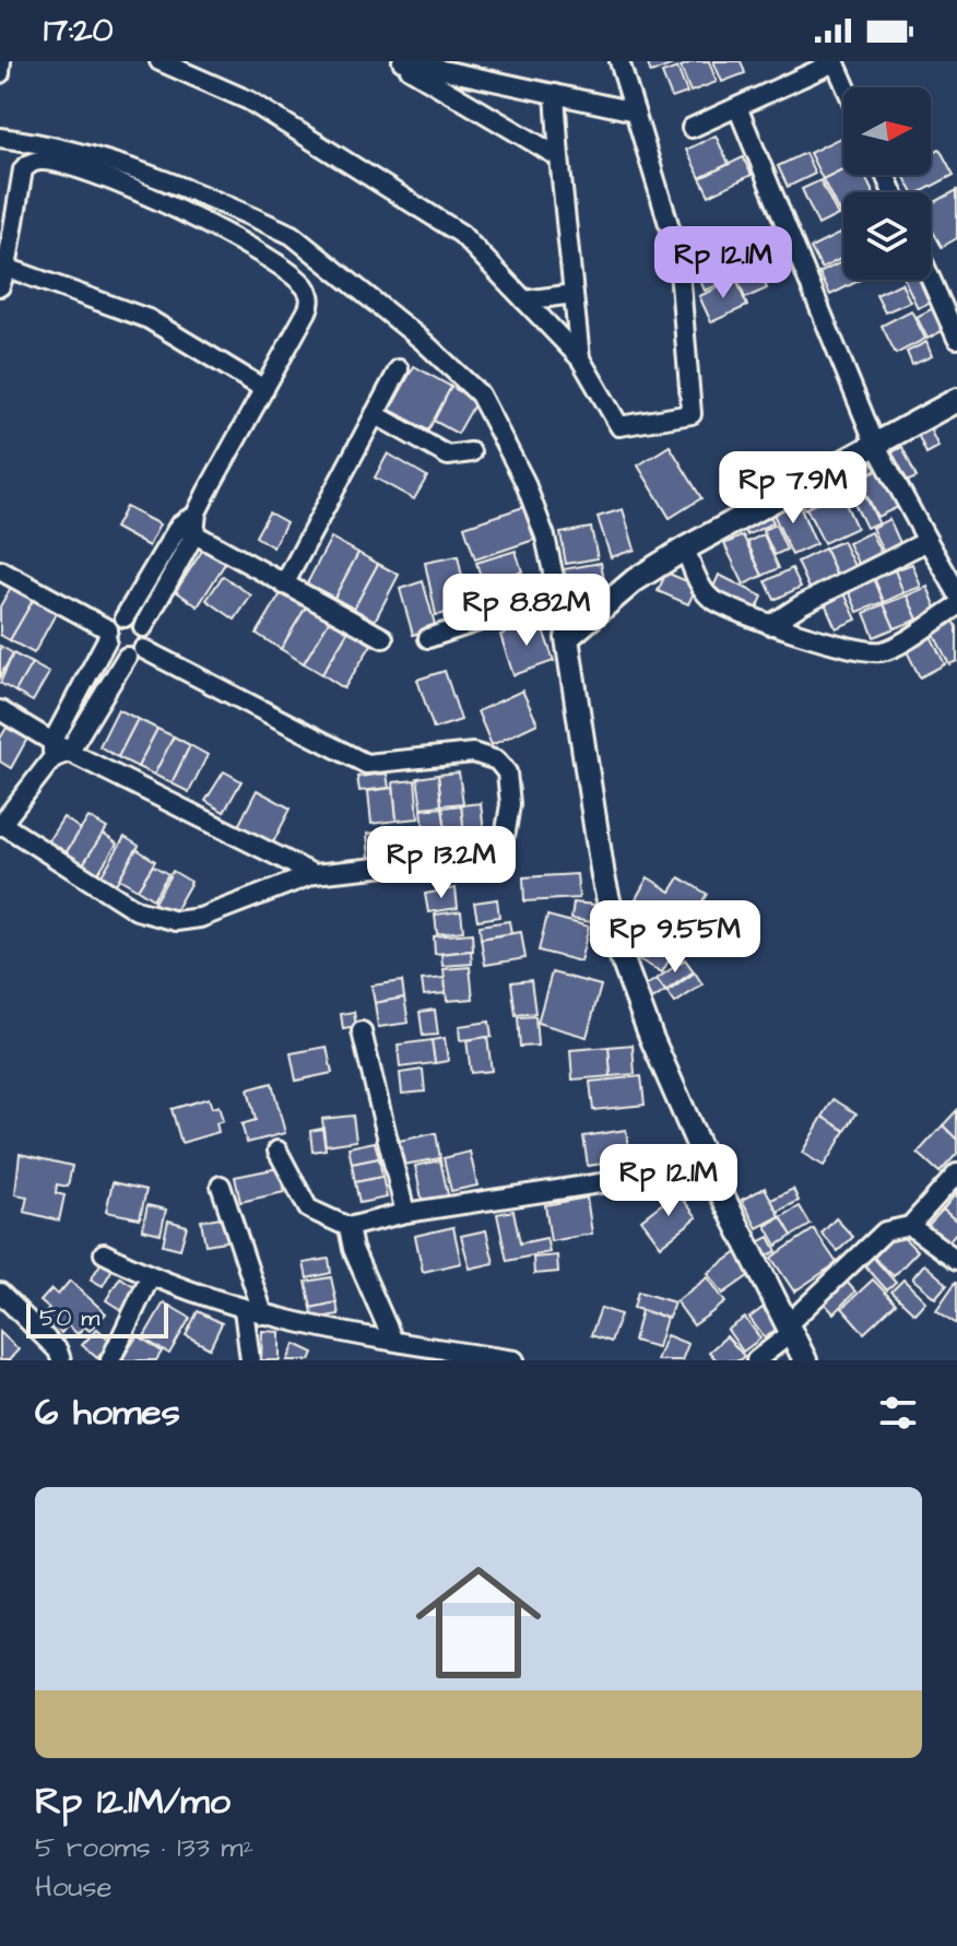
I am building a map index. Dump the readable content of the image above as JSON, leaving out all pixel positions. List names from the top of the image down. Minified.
{"scale_bar":"50 m","north":"right","page":{"status":"17:20","price":["Rp 12.1M","Rp 7.9M","Rp 8.82M","Rp 13.2M","Rp 9.55M","Rp 12.1M"],"scale":"50 m","heading":"6 homes","list":[{"name":"Rp 12.1M/mo","note":"5 rooms · 133 m² · House"}]}}
